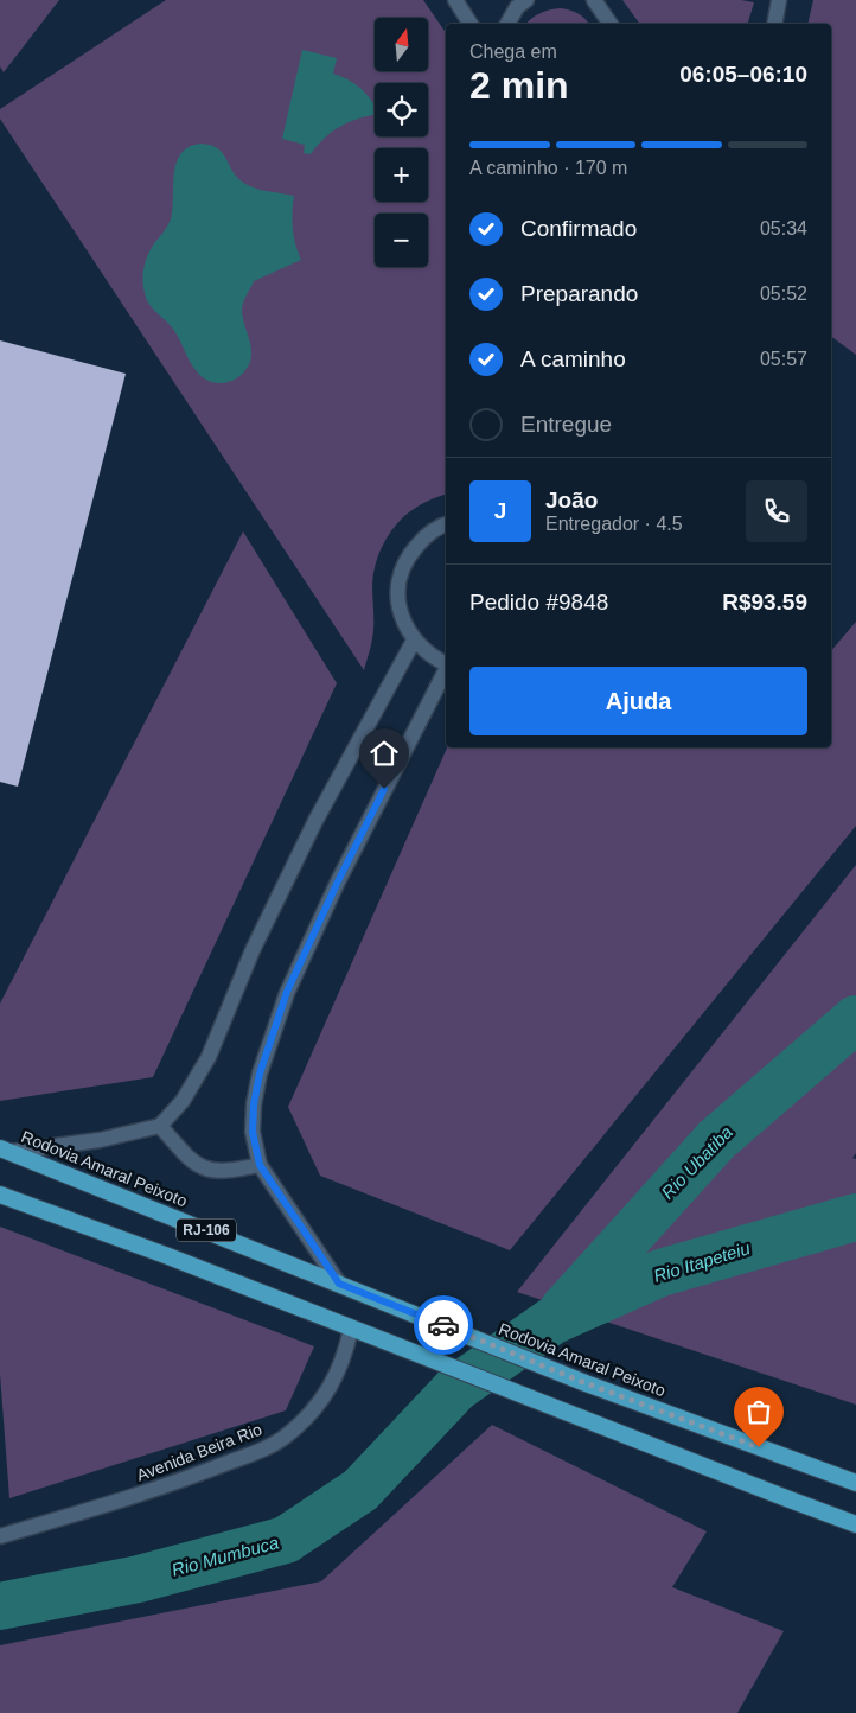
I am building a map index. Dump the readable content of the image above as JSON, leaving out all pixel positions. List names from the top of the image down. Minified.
{"streets":{"highway":["Rodovia Amaral Peixoto","RJ-106"],"street":["Avenida Beira Rio"]},"crossings":[["RJ-106","Avenida Beira Rio"]],"water":["Rio Ubatiba","Rio Itapeteiu","Rio Mumbuca"],"north":"top","page":{"map_buttons":["+","−"],"heading":["2 min","Chega em","06:05–06:10"],"panel":["João","Entregador · 4.5","Pedido #9848","R$93.59"],"bar":"A caminho · 170 m","list":[["Confirmado","05:34"],["Preparando","05:52"],["A caminho","05:57"],"Entregue"],"round":"J","buttons":"Ajuda"}}
